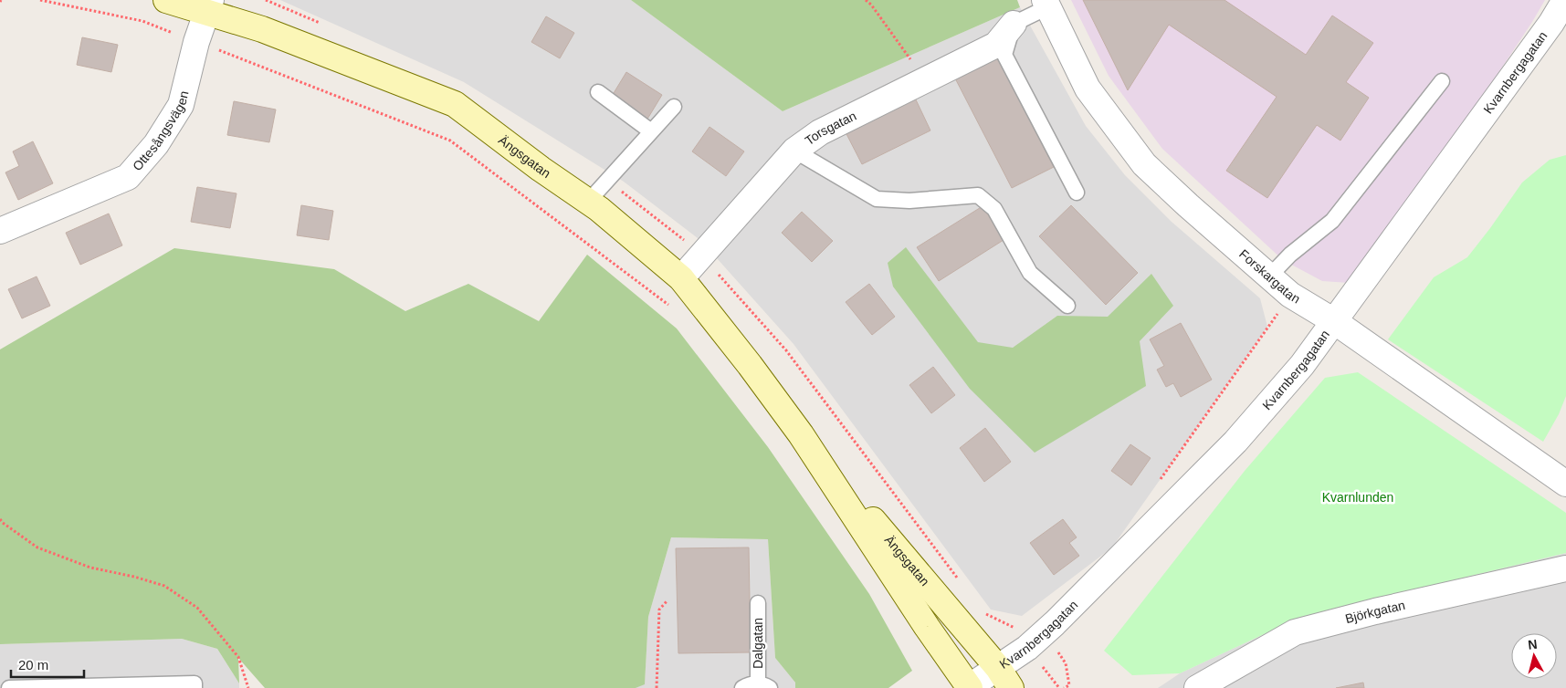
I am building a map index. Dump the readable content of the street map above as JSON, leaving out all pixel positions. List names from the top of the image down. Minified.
{"streets":{"main road":["Ängsgatan"],"street":["Kvarnbergagatan","Ottesångsvägen","Torsgatan","Forskargatan","Björkgatan"],"lane":["Dalgatan"]},"crossings":[["Kvarnbergagatan","Ängsgatan"],["Kvarnbergagatan","Forskargatan"],["Ottesångsvägen","Ängsgatan"],["Torsgatan","Ängsgatan"]],"parks":["Kvarnlunden"],"scale_bar":"20 m","north":"top"}
